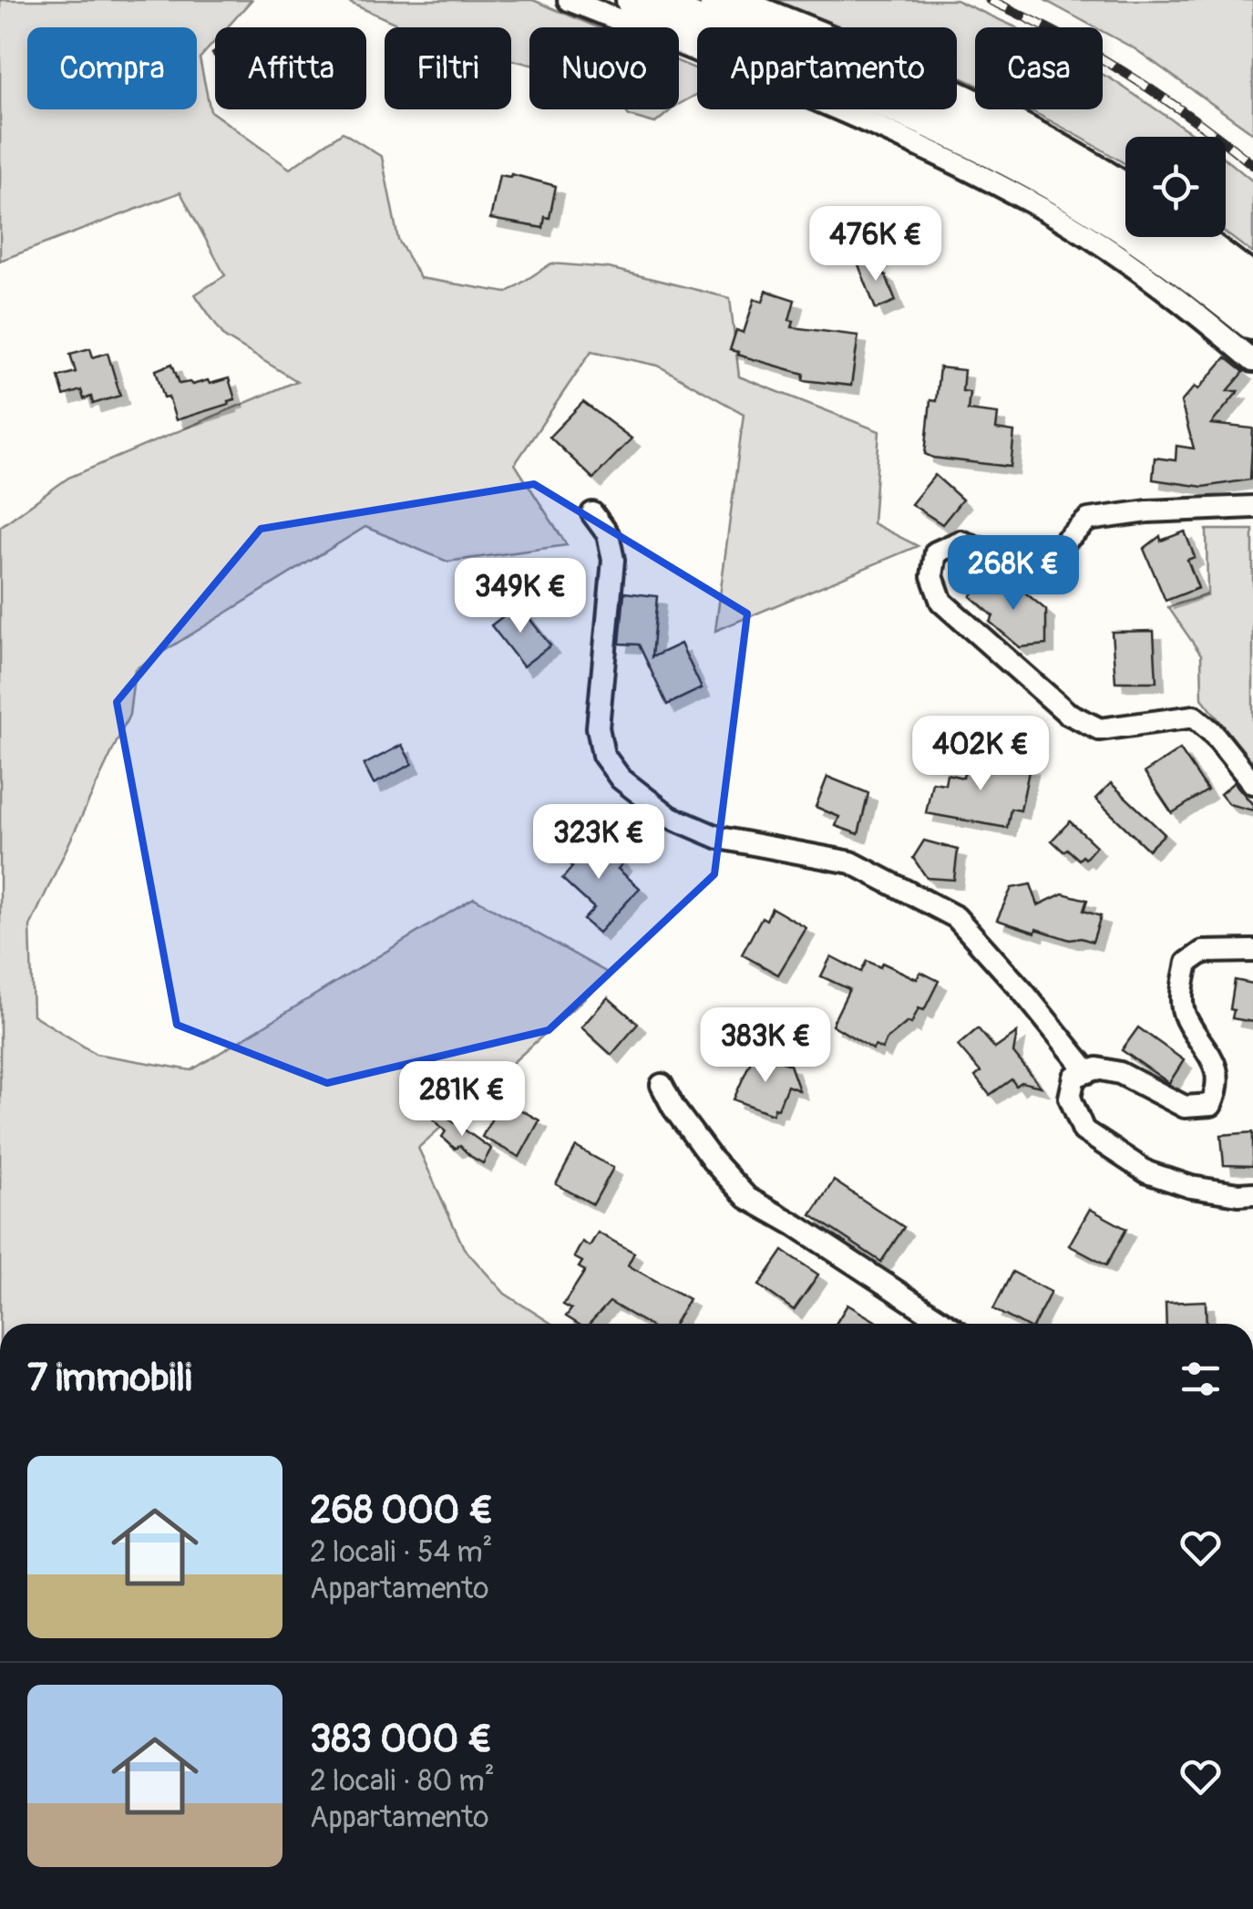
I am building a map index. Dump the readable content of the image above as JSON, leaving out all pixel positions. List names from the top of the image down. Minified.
{"page":{"chip":["Compra","Affitta","Filtri","Nuovo","Appartamento","Casa"],"price":["476K €","268K €","349K €","402K €","323K €","383K €","281K €"],"heading":"7 immobili","list":[{"name":"268 000 €","note":"2 locali · 54 m² · Appartamento"},{"name":"383 000 €","note":"2 locali · 80 m² · Appartamento"}]}}
